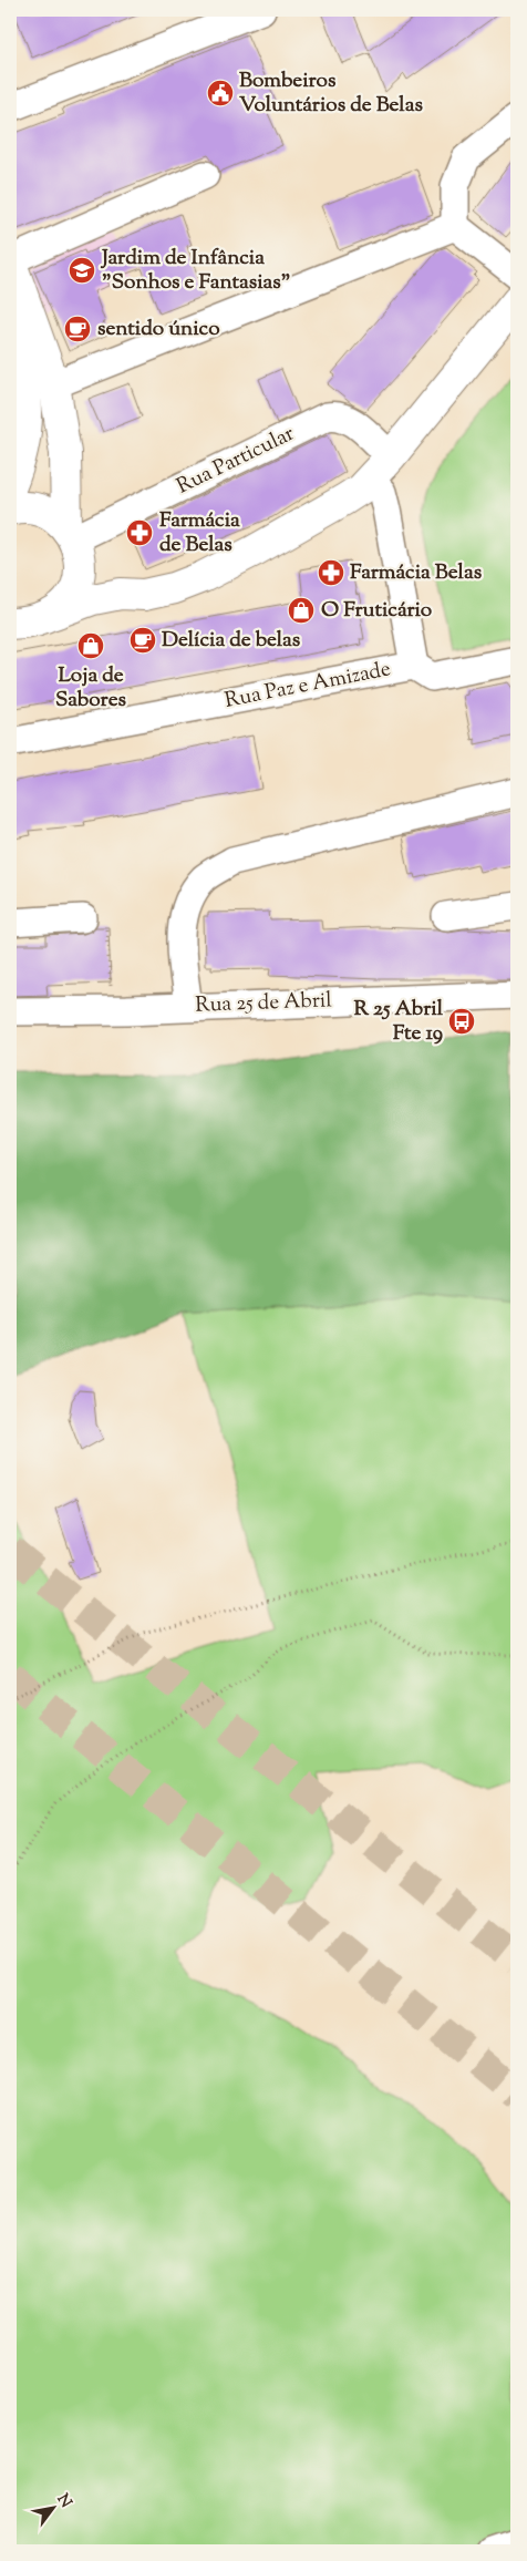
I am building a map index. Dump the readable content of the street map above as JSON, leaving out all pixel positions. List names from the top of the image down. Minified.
{"streets":{"street":["Rua Particular","Rua Paz e Amizade","Rua 25 de Abril"]},"places":{"public building":["Bombeiros Voluntários de Belas"],"school or university":["Jardim de Infância \"Sonhos e Fantasias\""],"cafe":["sentido único","Delícia de belas"],"pharmacy":["Farmácia de Belas","Farmácia Belas"],"shop":["O Fruticário","Loja de Sabores"],"bus stop":["R 25 Abril Fte 19"]},"north":"top right"}
